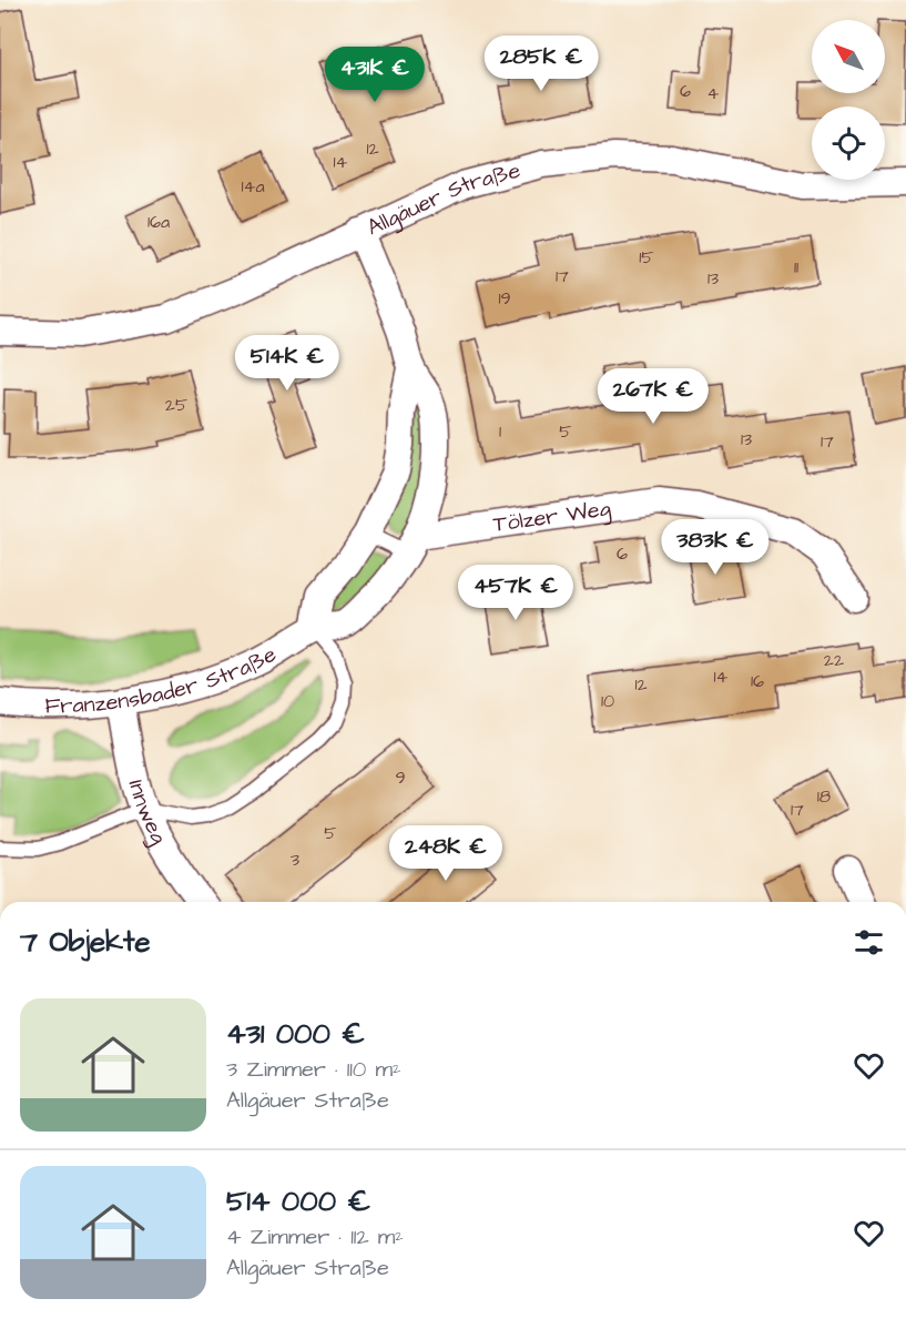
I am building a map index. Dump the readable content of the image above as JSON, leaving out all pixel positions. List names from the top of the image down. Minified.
{"streets":{"street":["Allgäuer Straße","Tölzer Weg","Franzensbader Straße","Innweg"]},"crossings":[["Allgäuer Straße","Franzensbader Straße"],["Tölzer Weg","Franzensbader Straße"],["Franzensbader Straße","Innweg"]],"house_numbers":["6","4","12","14","14a","16a","15","11","17","13","19","25","1","5","13","17","6","22","14","16","12","10","9","18","17","5","3"],"north":"top left","page":{"price":["285K €","431K €","514K €","267K €","383K €","457K €","248K €"],"heading":"7 Objekte","list":[{"name":"431 000 €","note":"3 Zimmer · 110 m² · Allgäuer Straße"},{"name":"514 000 €","note":"4 Zimmer · 112 m² · Allgäuer Straße"}]}}
